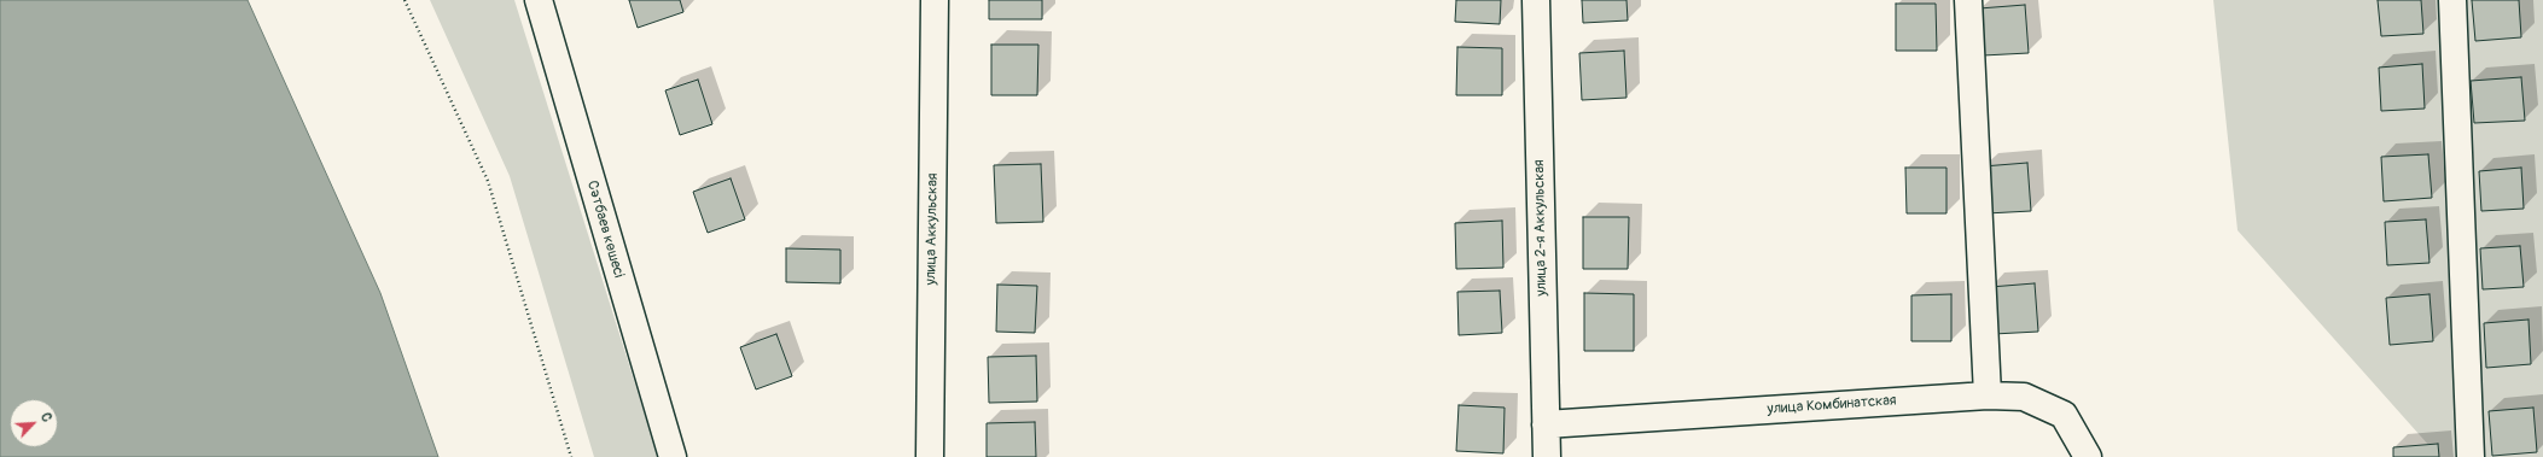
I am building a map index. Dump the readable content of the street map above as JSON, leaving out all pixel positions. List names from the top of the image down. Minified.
{"streets":{"street":["улица 2-я Аккульская","Сәтбаев көшесі","улица Аккульская","улица Комбинатская"]},"crossings":[["улица 2-я Аккульская","улица Комбинатская"]],"north":"top right"}
